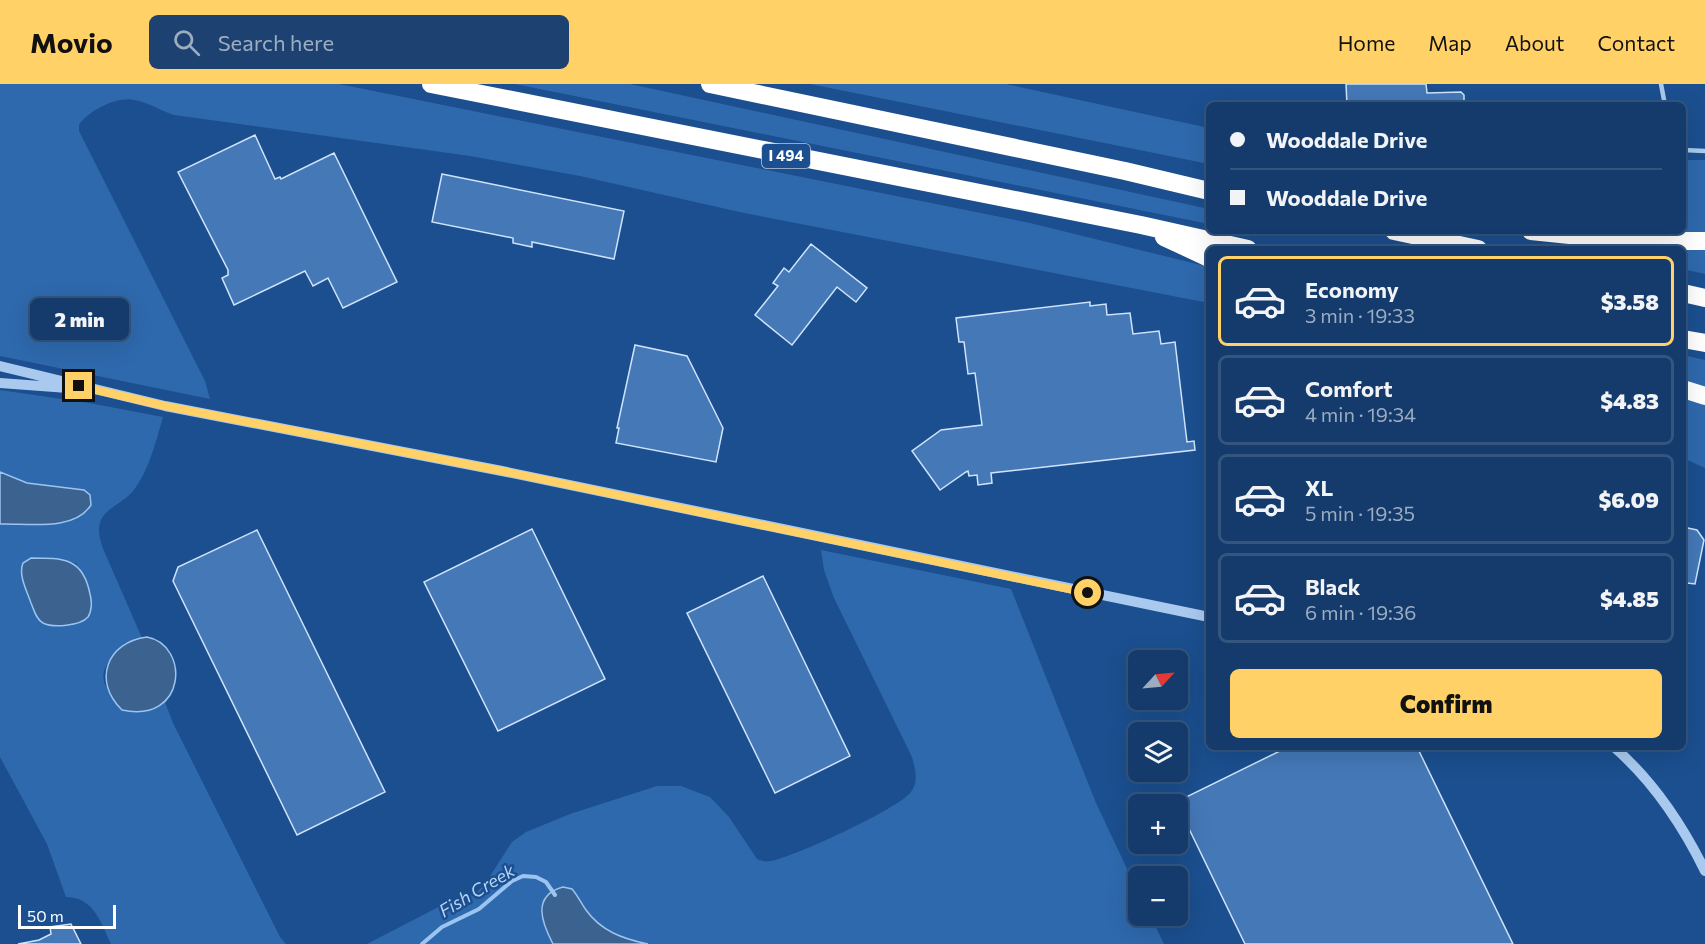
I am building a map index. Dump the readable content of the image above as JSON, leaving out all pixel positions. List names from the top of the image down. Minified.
{"streets":{"highway":["I 494"]},"water":["Fish Creek"],"scale_bar":"50 m","north":"top right","page":{"header":"Movio","search":"Search here","nav":["Home","Map","About","Contact"],"banner":["Wooddale Drive","Wooddale Drive"],"list":[{"name":"Economy","note":"3 min · 19:33","value":"$3.58"},{"name":"Comfort","note":"4 min · 19:34","value":"$4.83"},{"name":"XL","note":"5 min · 19:35","value":"$6.09"},{"name":"Black","note":"6 min · 19:36","value":"$4.85"}],"bubble":"2 min","map_buttons":["+","−"],"buttons":"Confirm","scale":"50 m"}}
